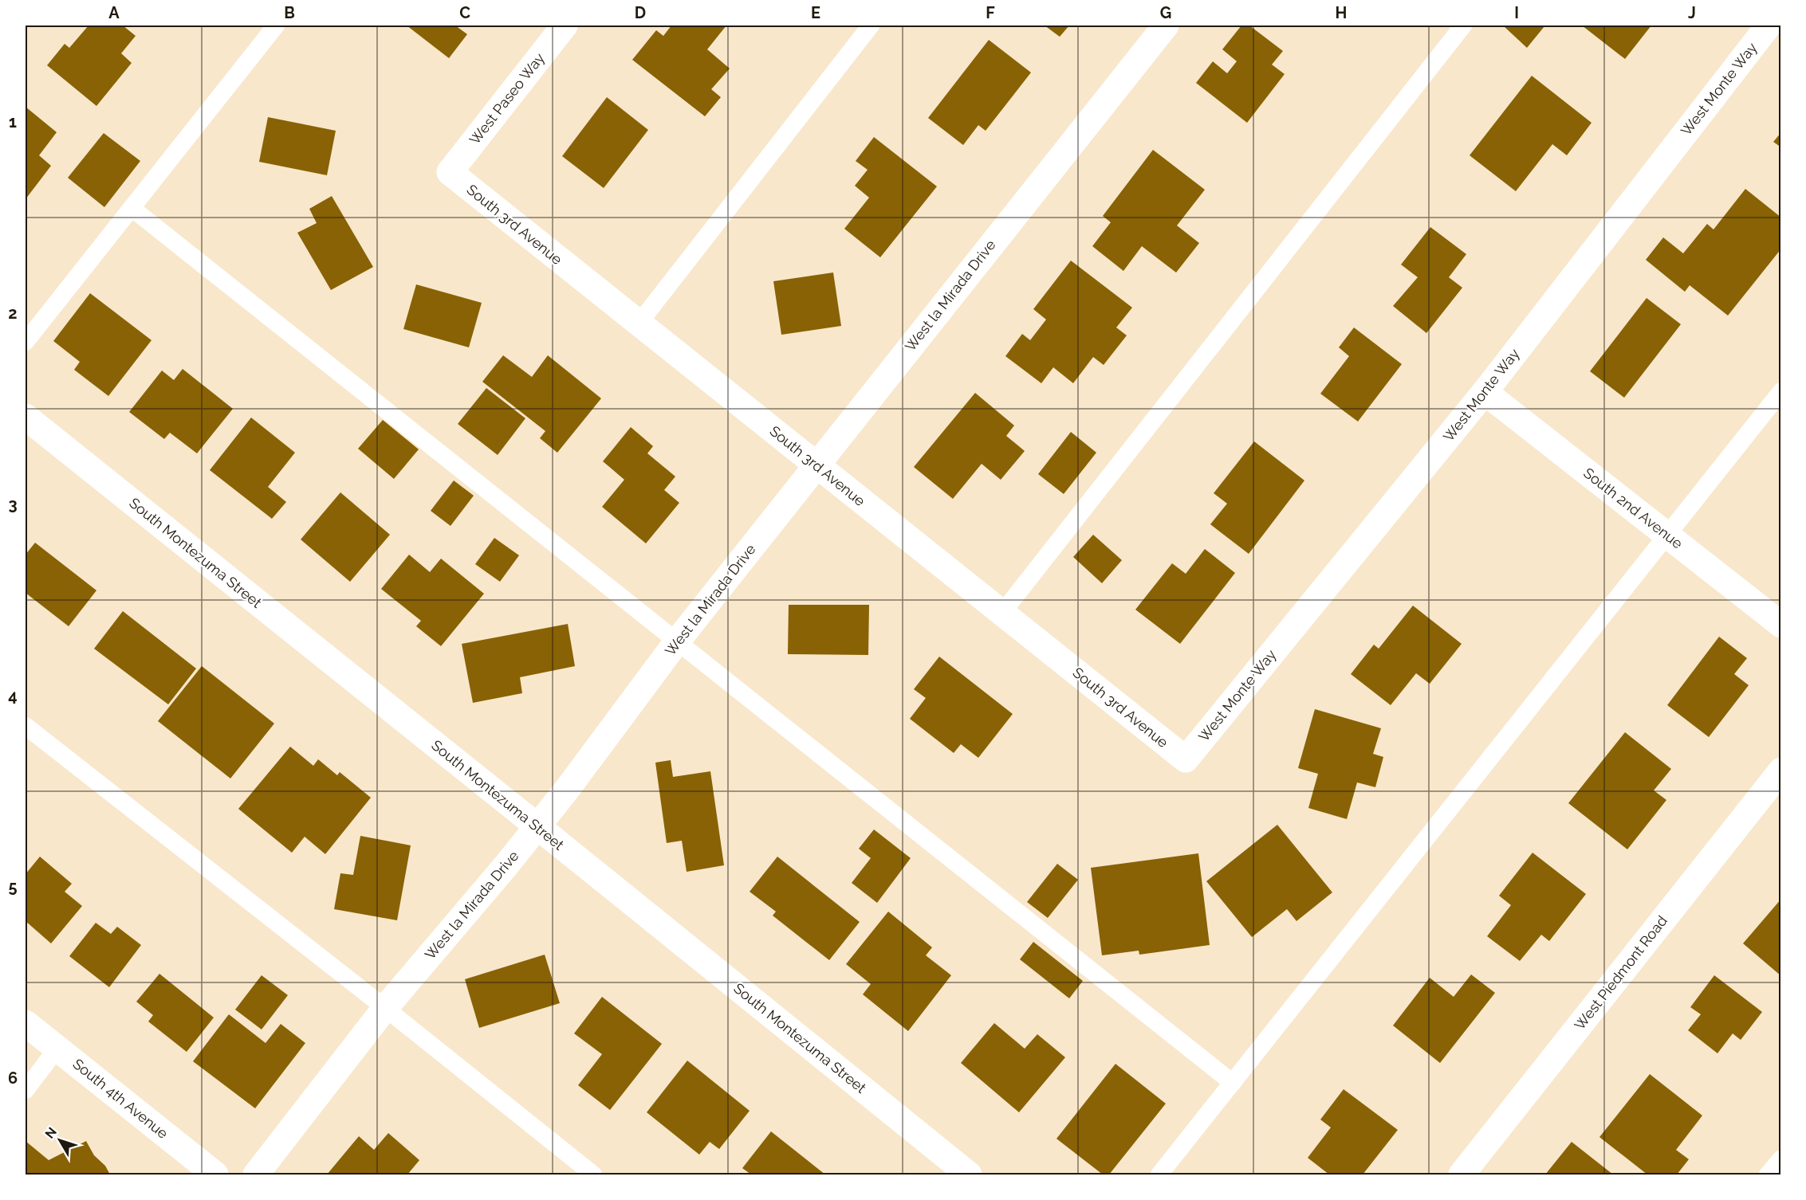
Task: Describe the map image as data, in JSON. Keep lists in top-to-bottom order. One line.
{"streets":{"street":["West Monte Way","West Paseo Way","South 3rd Avenue","West la Mirada Drive","South 2nd Avenue","South Montezuma Street","West Piedmont Road","South 4th Avenue"]},"crossings":[["West Monte Way","South 3rd Avenue"],["West Monte Way","South 2nd Avenue"],["West Paseo Way","South 3rd Avenue"],["South 3rd Avenue","West la Mirada Drive"],["West la Mirada Drive","South Montezuma Street"]],"north":"top left","grid":{"columns":["A","B","C","D","E","F","G","H","I","J"],"rows":["1","2","3","4","5","6"]}}
